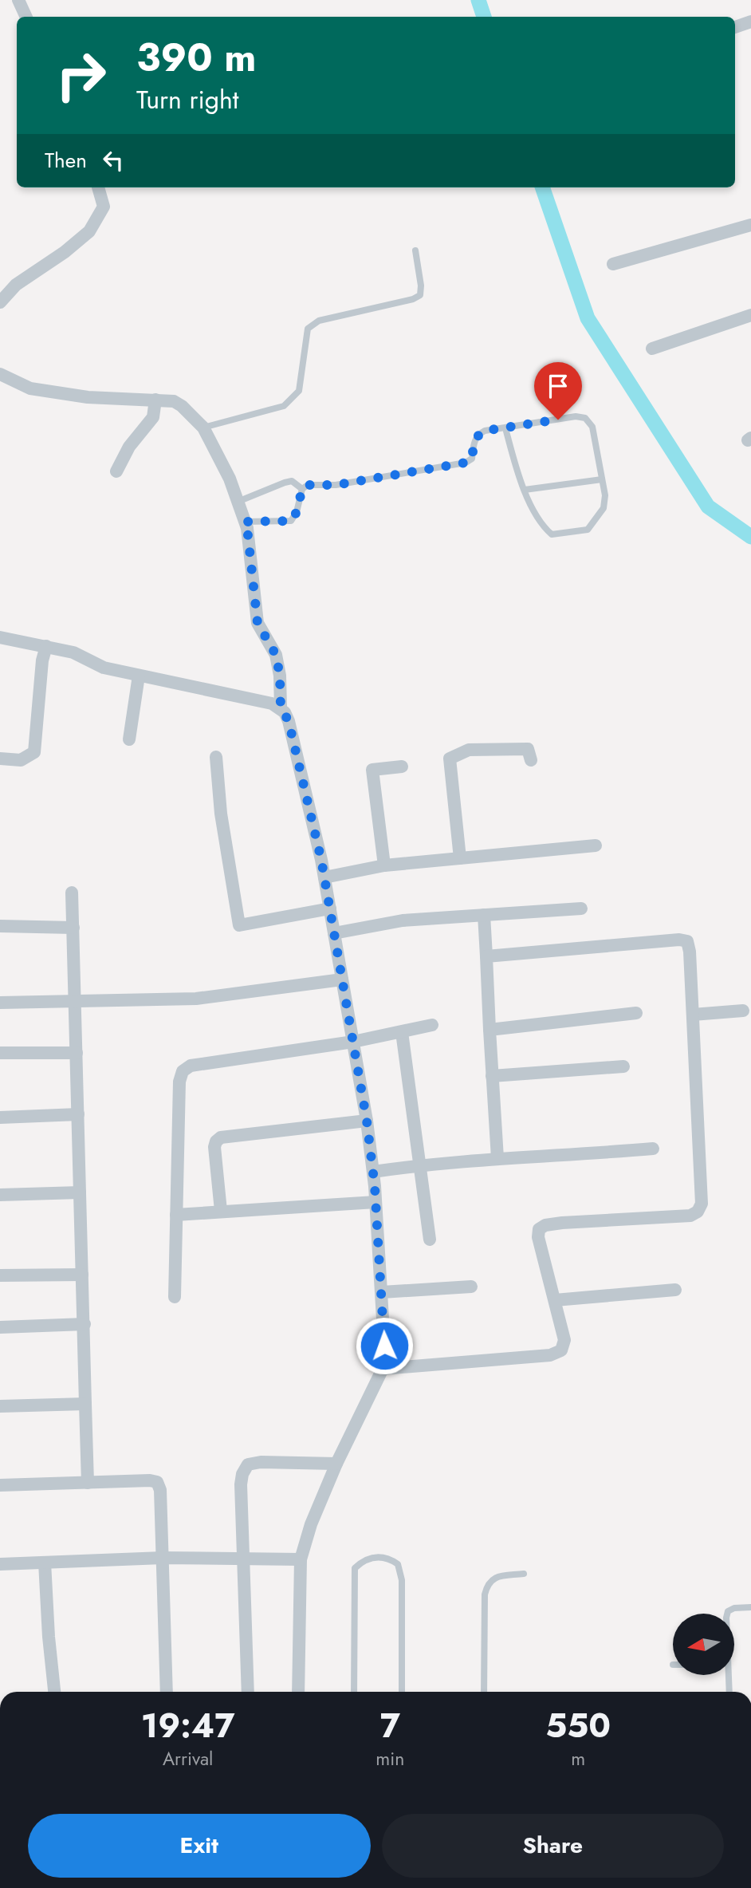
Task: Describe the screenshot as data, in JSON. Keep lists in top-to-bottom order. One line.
{"north":"left","page":{"turn":["390 m","Turn right"],"then":"Then","eta":["19:47","Arrival","7","min","550","m"],"buttons":["Exit","Share"]}}
